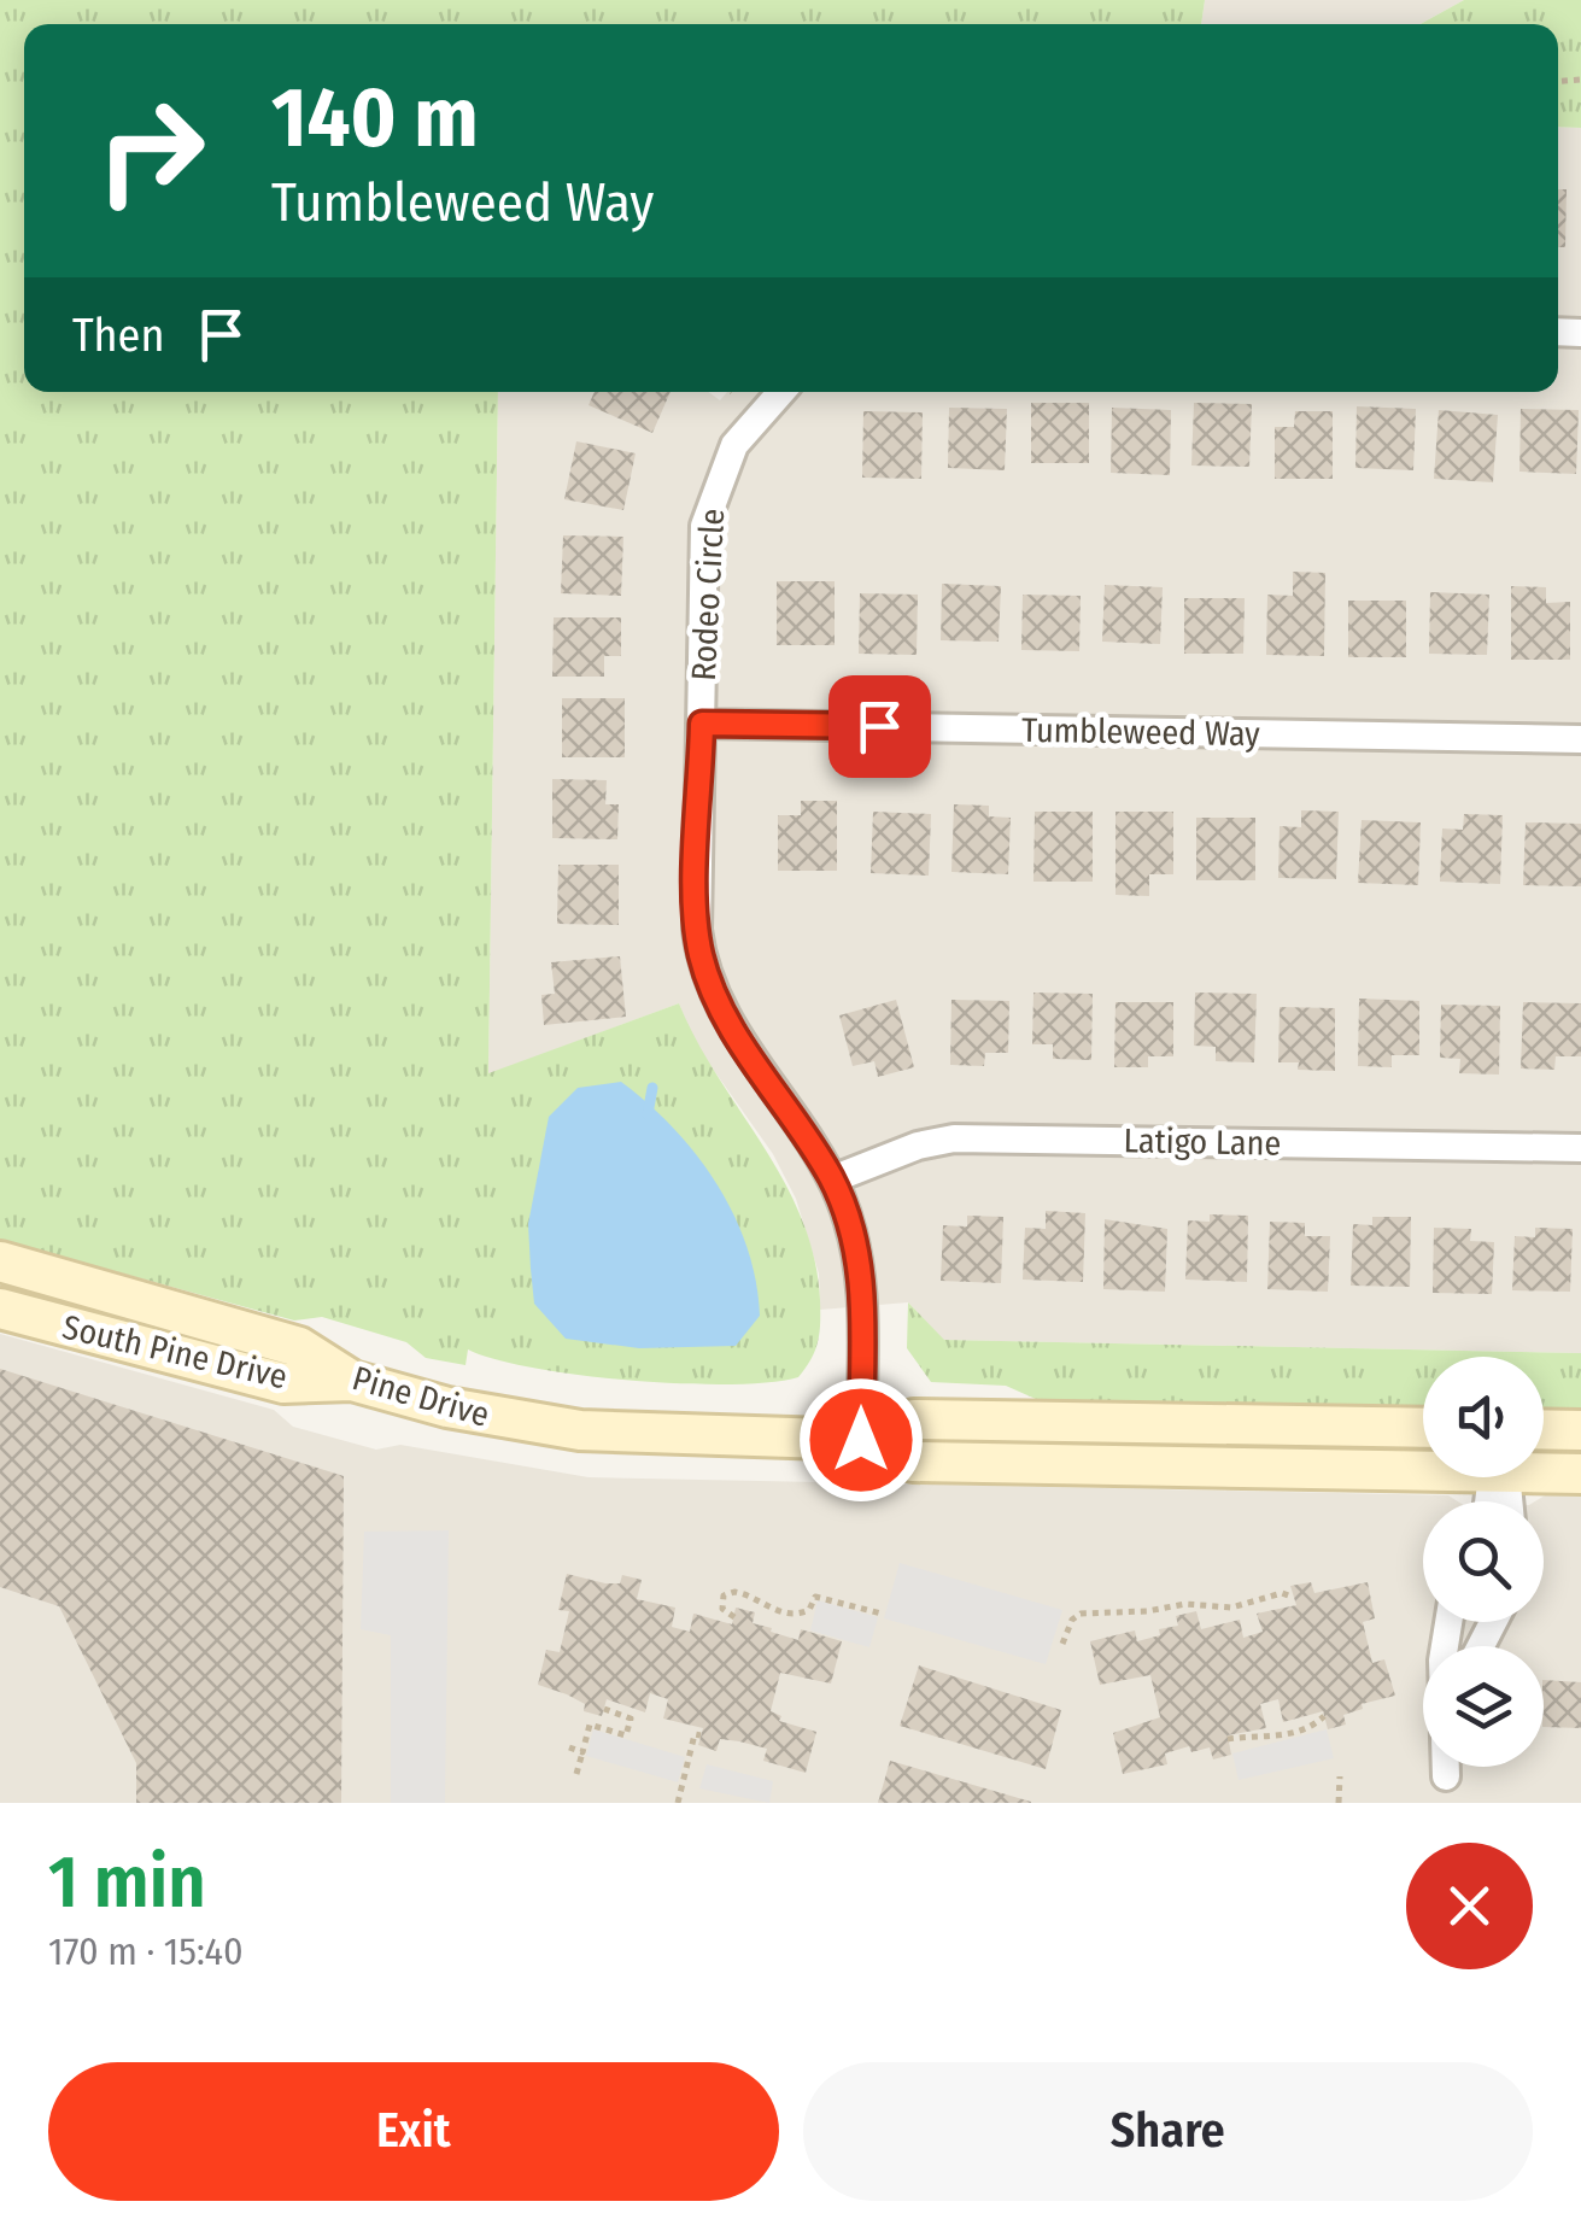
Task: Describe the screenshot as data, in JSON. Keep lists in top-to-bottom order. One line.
{"streets":{"main road":["South Pine Drive","Pine Drive"],"street":["Rodeo Circle","Tumbleweed Way","Latigo Lane"]},"crossings":[["Rodeo Circle","Tumbleweed Way"],["Rodeo Circle","Latigo Lane"],["Rodeo Circle","Pine Drive"],["South Pine Drive","Pine Drive"]],"page":{"turn":["140 m","Tumbleweed Way"],"then":"Then","heading":["1 min","170 m · 15:40"],"buttons":["Exit","Share"]}}
